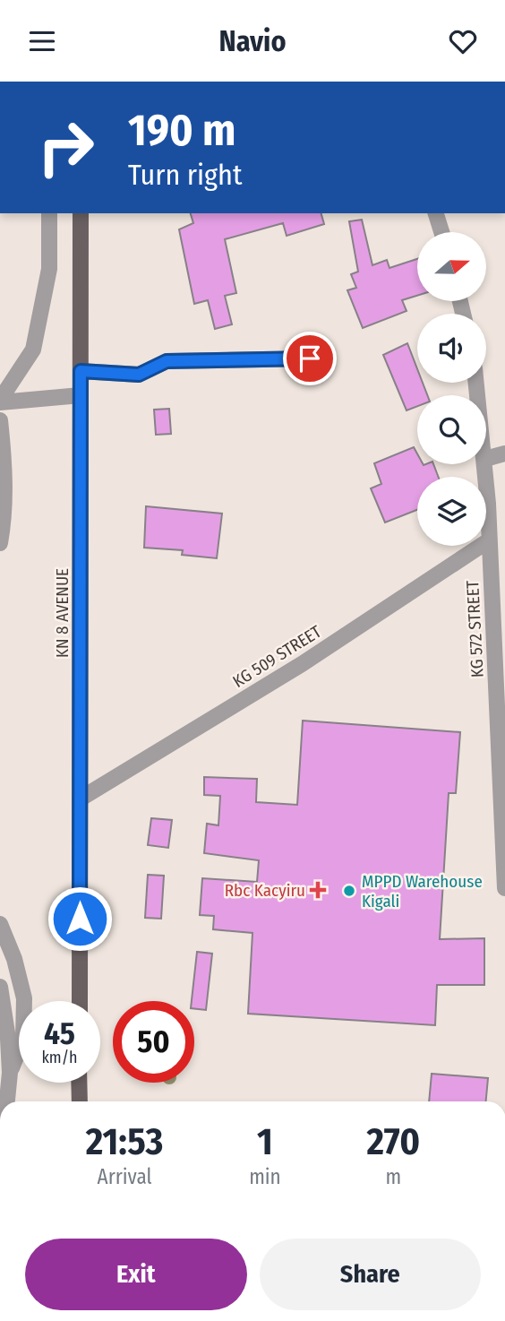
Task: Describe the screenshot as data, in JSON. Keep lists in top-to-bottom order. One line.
{"streets":{"main road":["KN 8 AVENUE"],"street":["KG 572 STREET","KG 509 STREET"]},"crossings":[["KN 8 AVENUE","KG 509 STREET"],["KG 572 STREET","KG 509 STREET"]],"places":{"health":["Rbc Kacyiru"],"other":["MPPD Warehouse Kigali"]},"north":"right","page":{"header":"Navio","turn":["190 m","Turn right"],"speed":"45 km/h","limit":"50","eta":["21:53","Arrival","1","min","270","m"],"buttons":["Exit","Share"]}}
